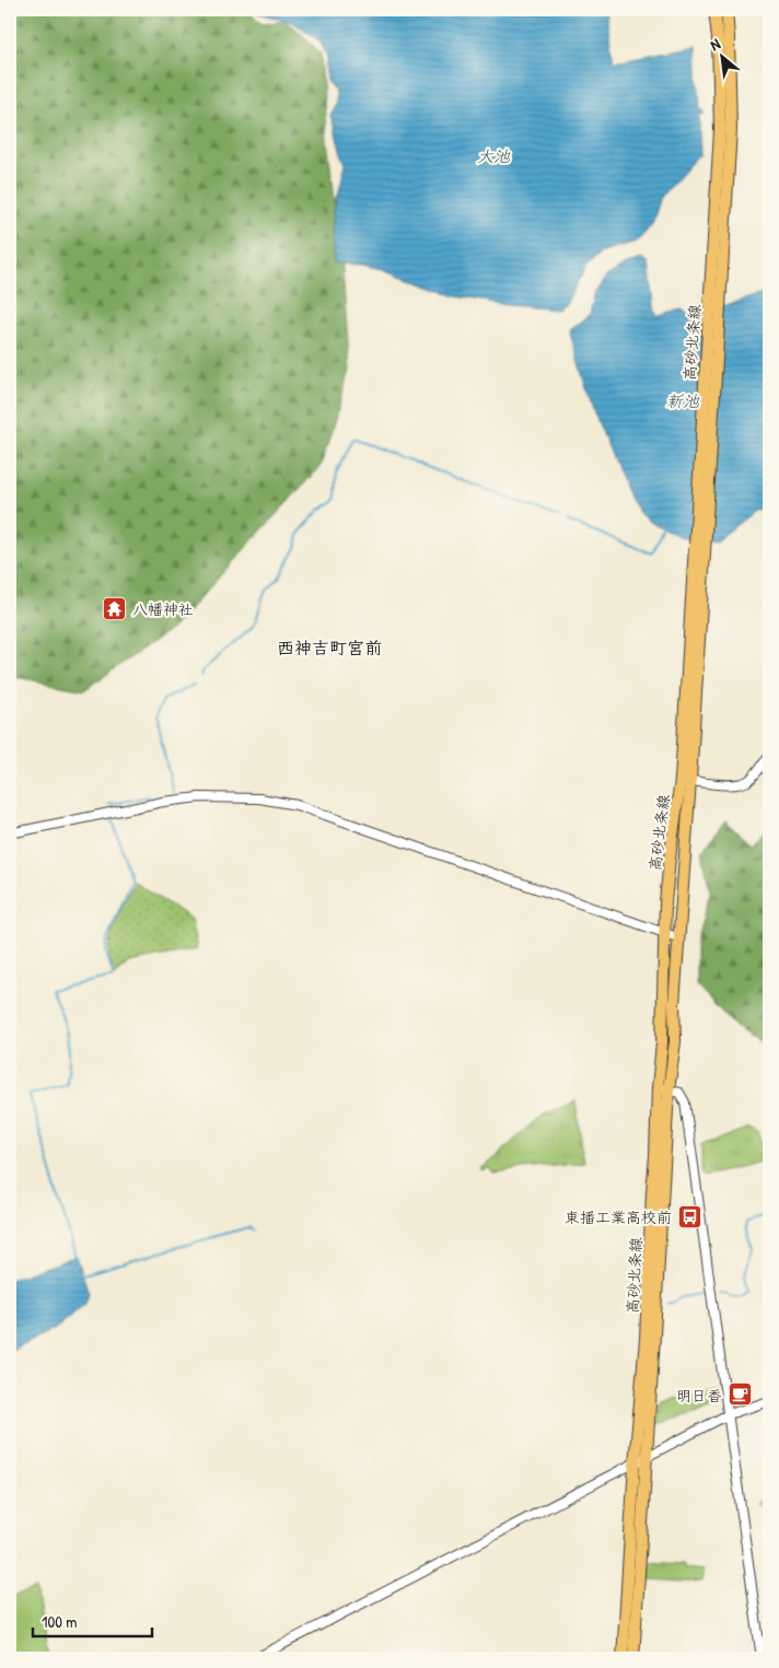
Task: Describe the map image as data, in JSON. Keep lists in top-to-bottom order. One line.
{"streets":{"main road":["高砂北条線"]},"districts":["西神吉町宮前"],"water":["大池","新池"],"places":{"temple":["八幡神社"],"bus stop":["東播工業高校前"],"cafe":["明日香"]},"scale_bar":"100 m","north":"top left"}
